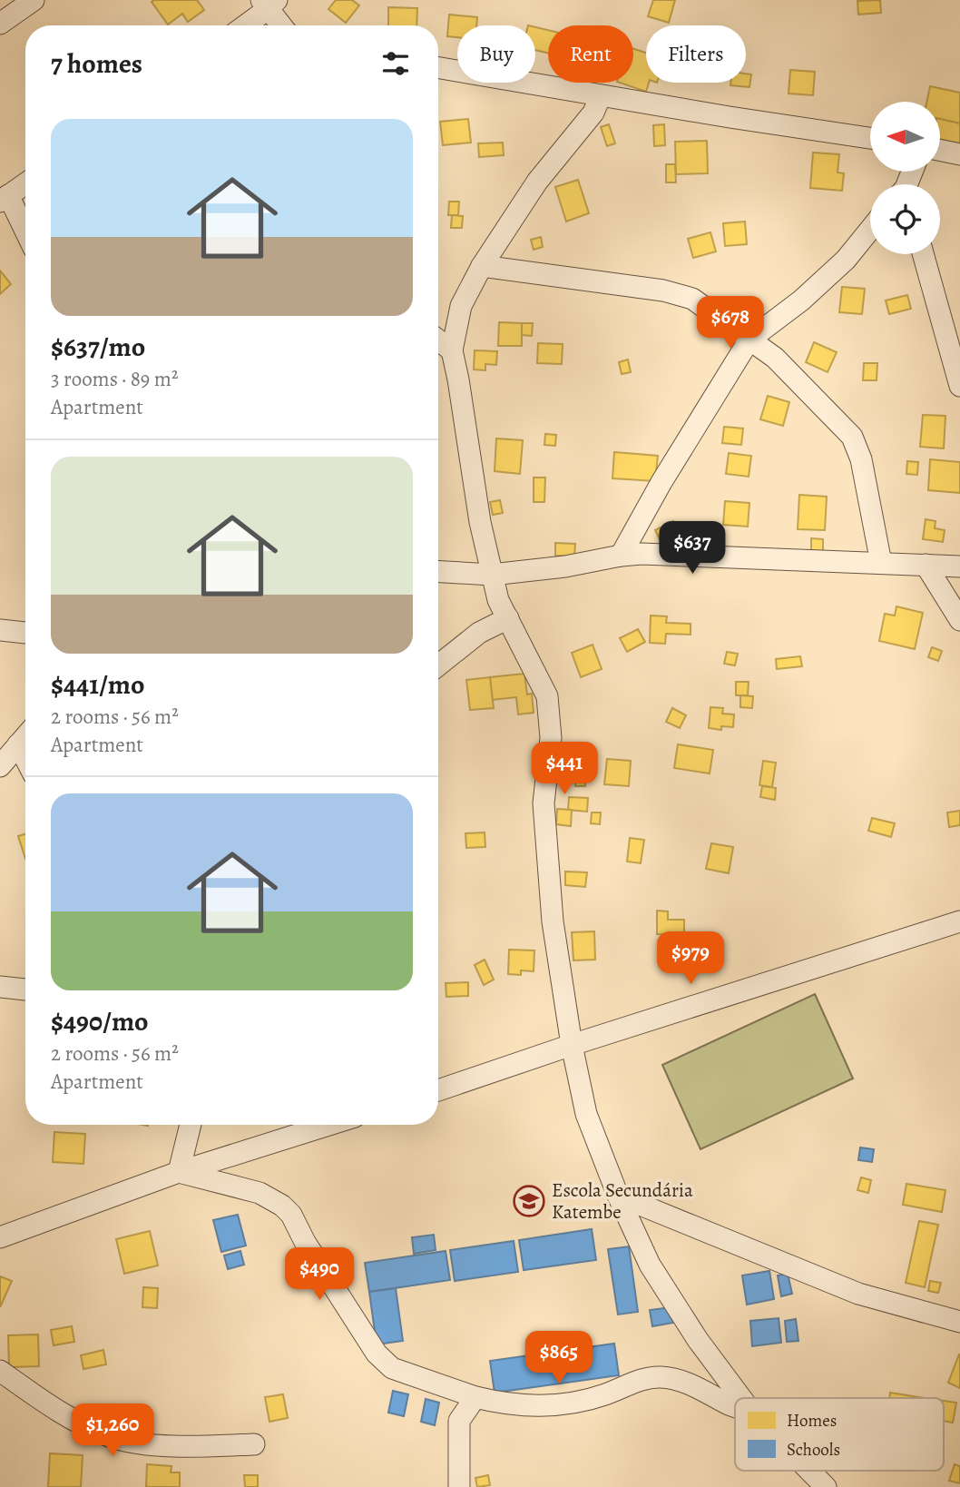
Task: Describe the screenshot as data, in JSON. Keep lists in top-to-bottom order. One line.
{"places":{"school or university":["Escola Secundária Katembe"]},"legend":["Homes","Schools"],"north":"left","page":{"chip":["Buy","Rent","Filters"],"heading":"7 homes","list":[{"name":"$637/mo","note":"3 rooms · 89 m² · Apartment"},{"name":"$441/mo","note":"2 rooms · 56 m² · Apartment"},{"name":"$490/mo","note":"2 rooms · 56 m² · Apartment"}],"price":["$678","$637","$441","$979","$490","$865","$1,260"]}}
